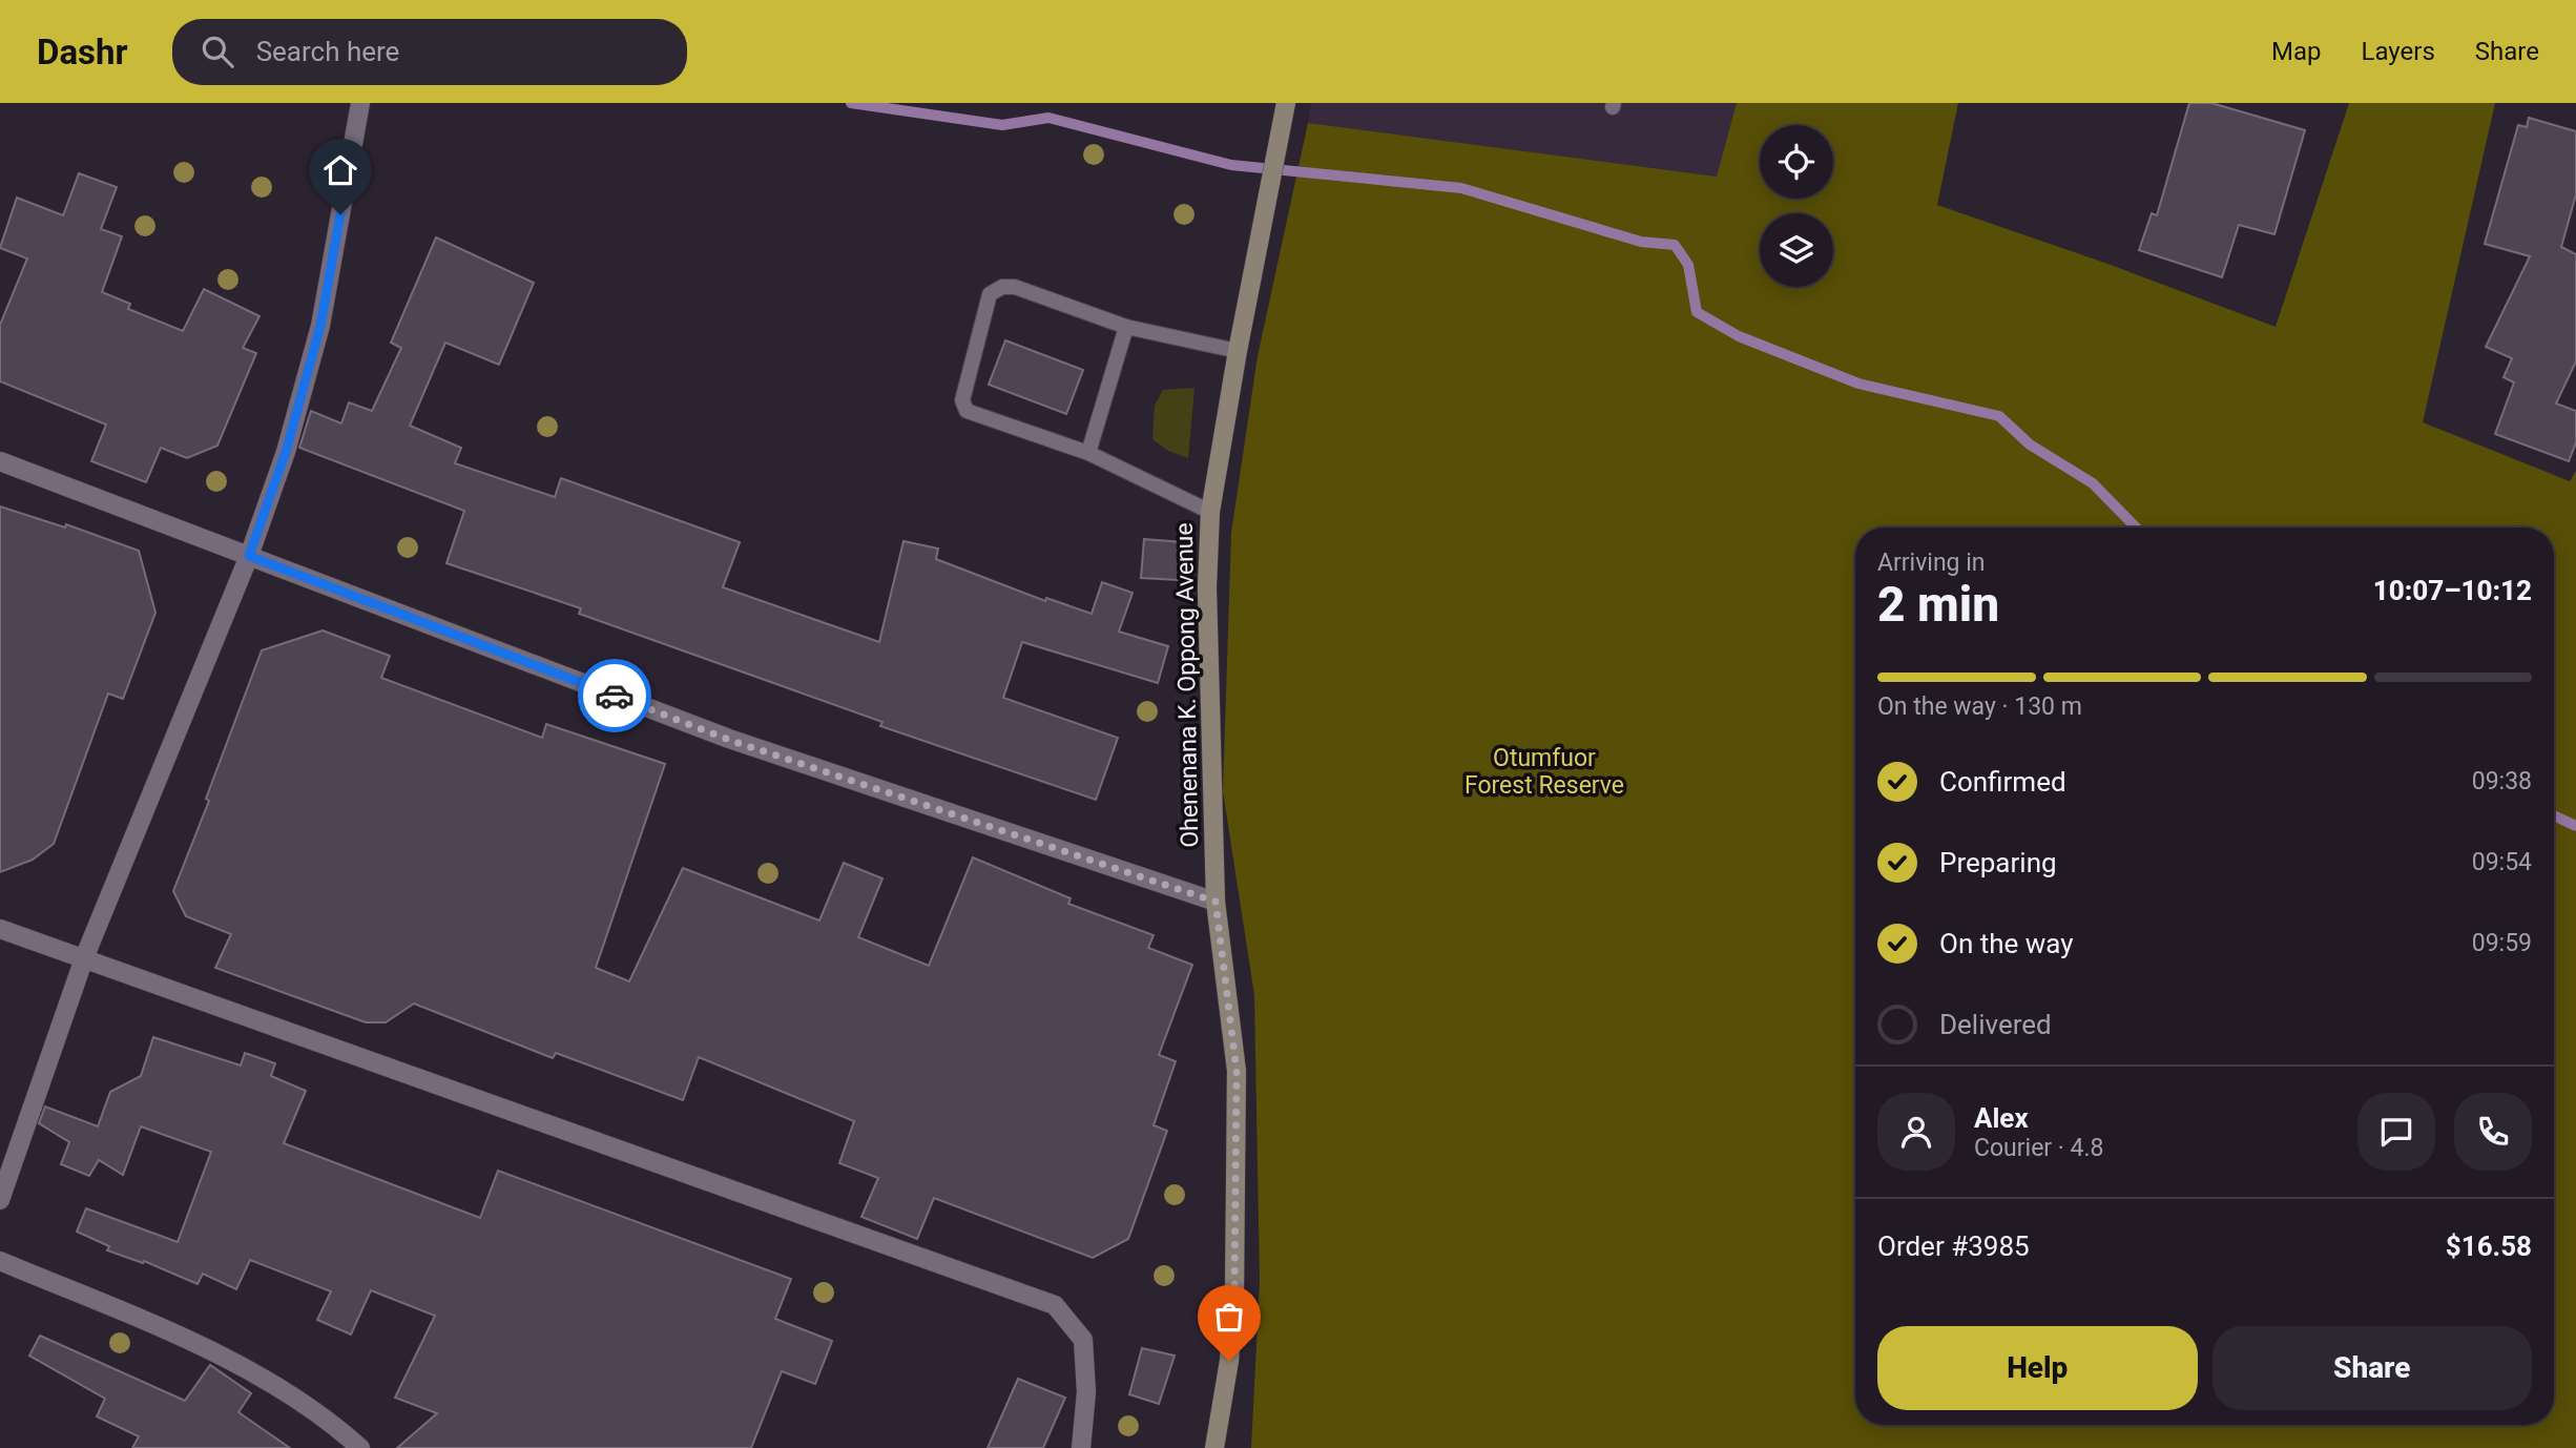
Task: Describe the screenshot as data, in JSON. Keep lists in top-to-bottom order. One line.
{"streets":{"street":["Ohenenana K. Oppong Avenue"]},"parks":["Otumfuor Forest Reserve"],"page":{"header":"Dashr","search":"Search here","nav":["Map","Layers","Share"],"heading":["2 min","Arriving in","10:07–10:12"],"panel":["Alex","Courier · 4.8","Order #3985","$16.58"],"bar":"On the way · 130 m","list":[["Confirmed","09:38"],["Preparing","09:54"],["On the way","09:59"],"Delivered"],"buttons":["Help","Share"]}}
